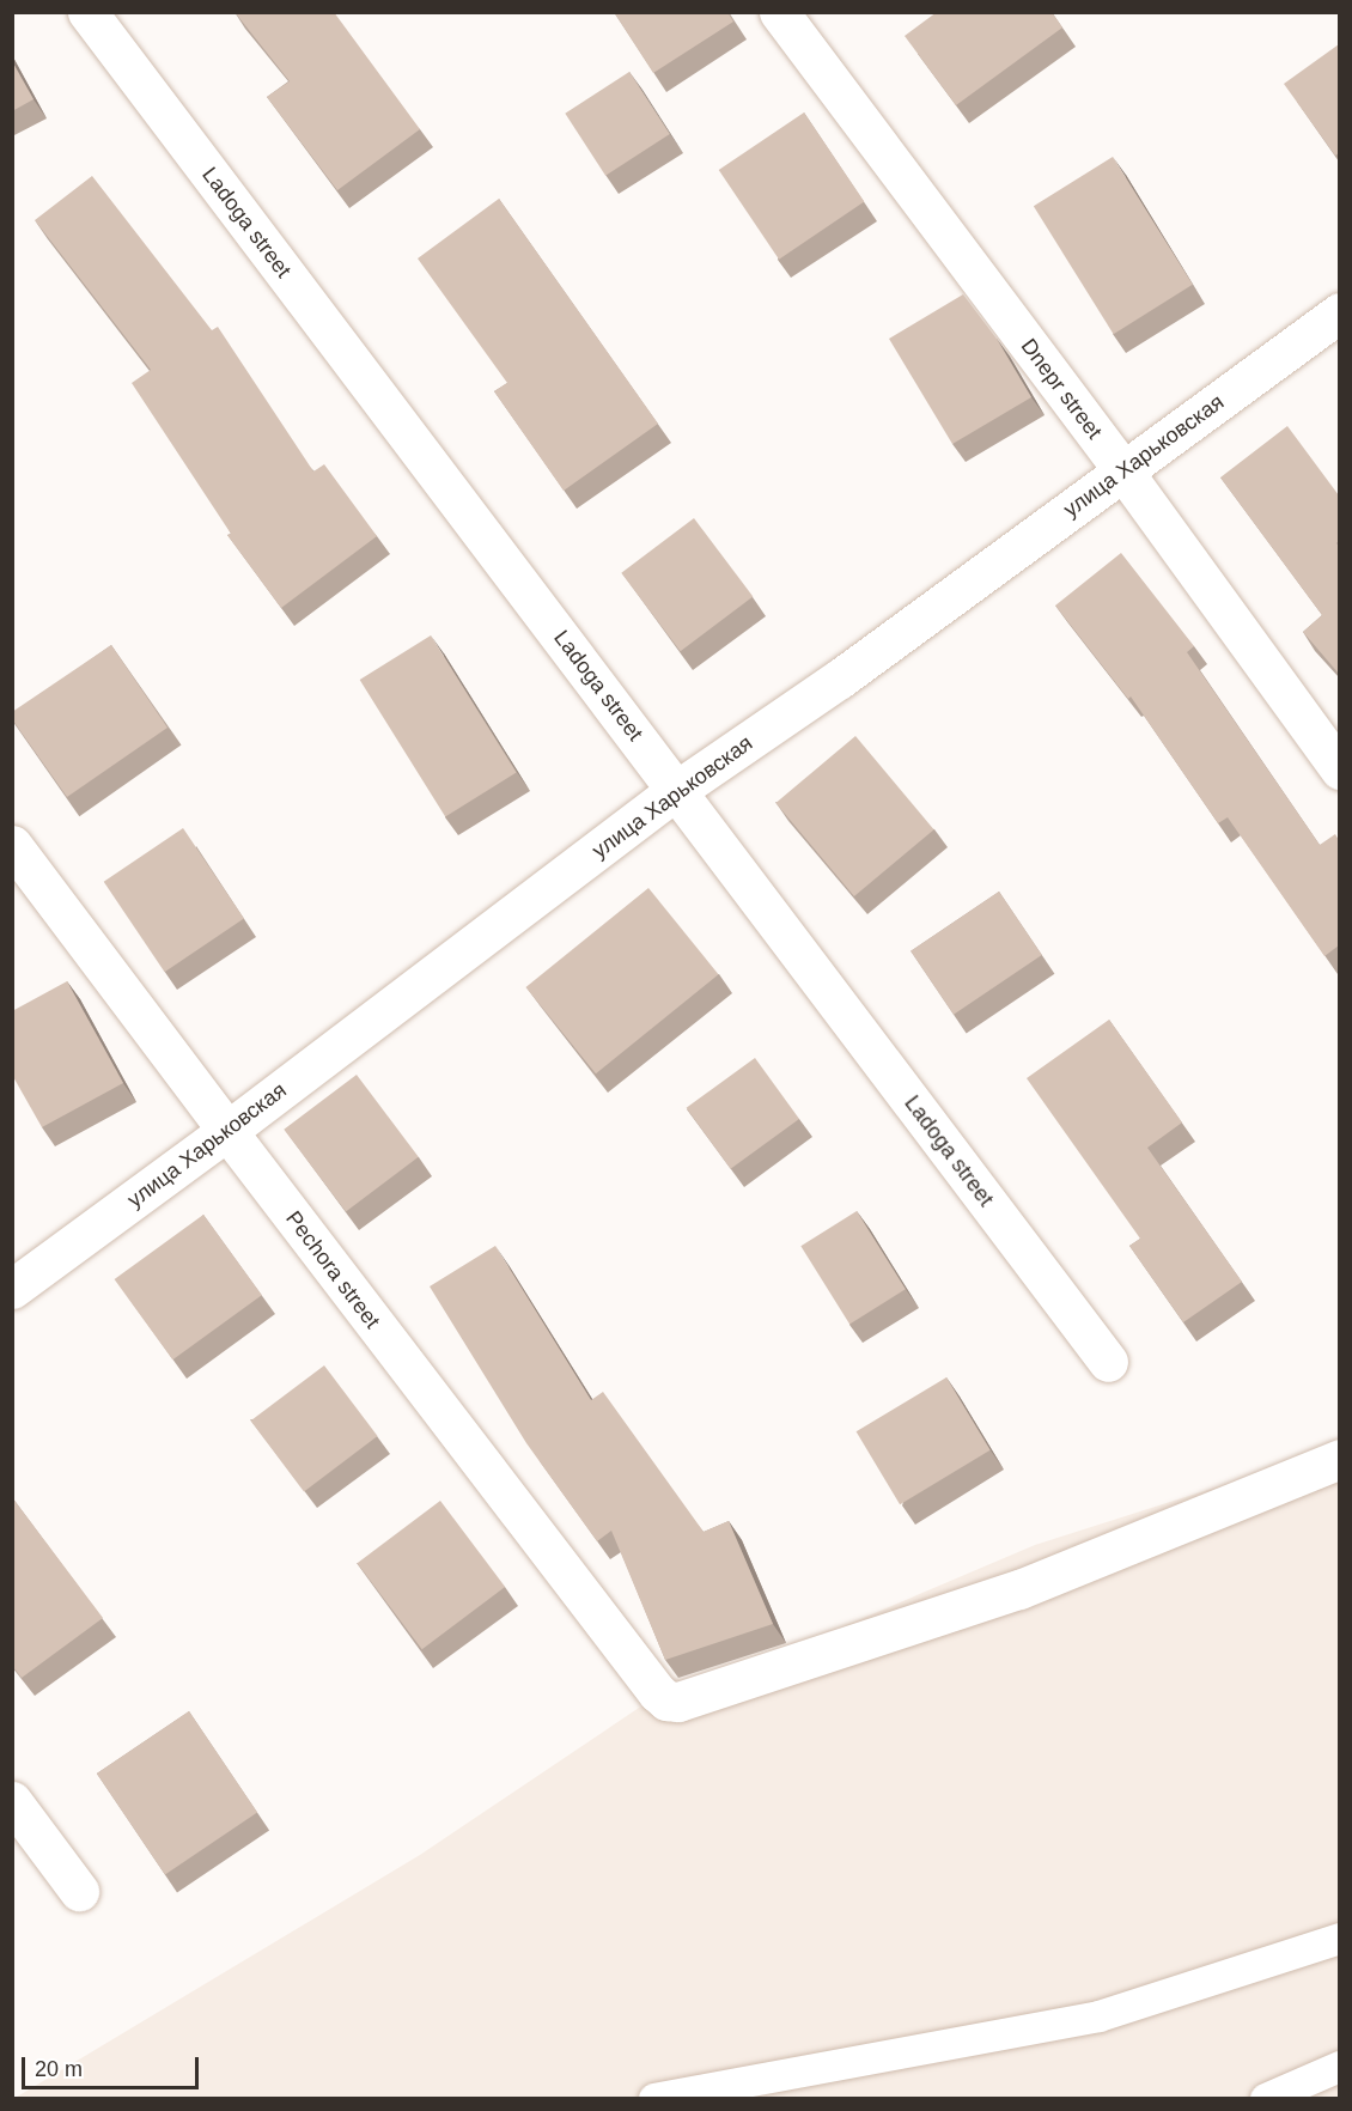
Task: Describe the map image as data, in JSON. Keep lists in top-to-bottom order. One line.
{"streets":{"street":["Ladoga street","Dnepr street","улица Харьковская","Pechora street"]},"crossings":[["Ladoga street","улица Харьковская"],["Dnepr street","улица Харьковская"],["улица Харьковская","Pechora street"]],"scale_bar":"20 m"}
